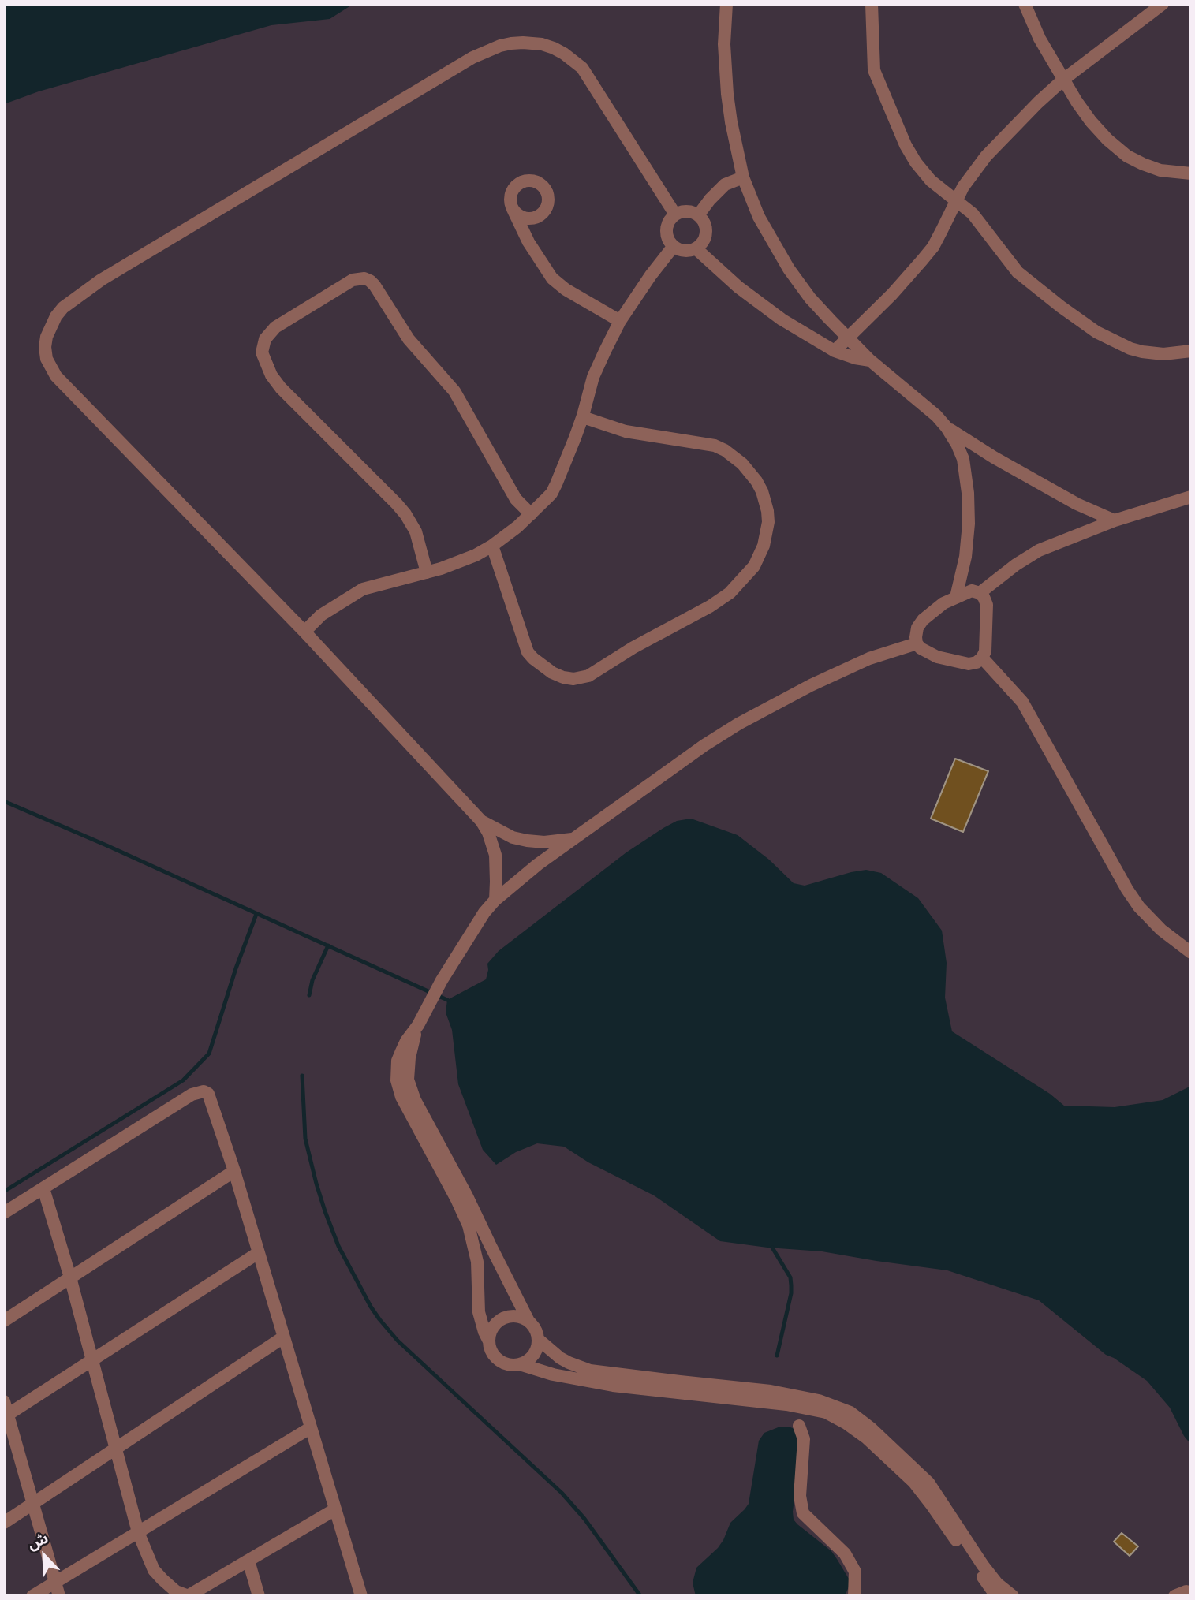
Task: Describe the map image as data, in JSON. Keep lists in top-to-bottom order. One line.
{"north":"top left"}
